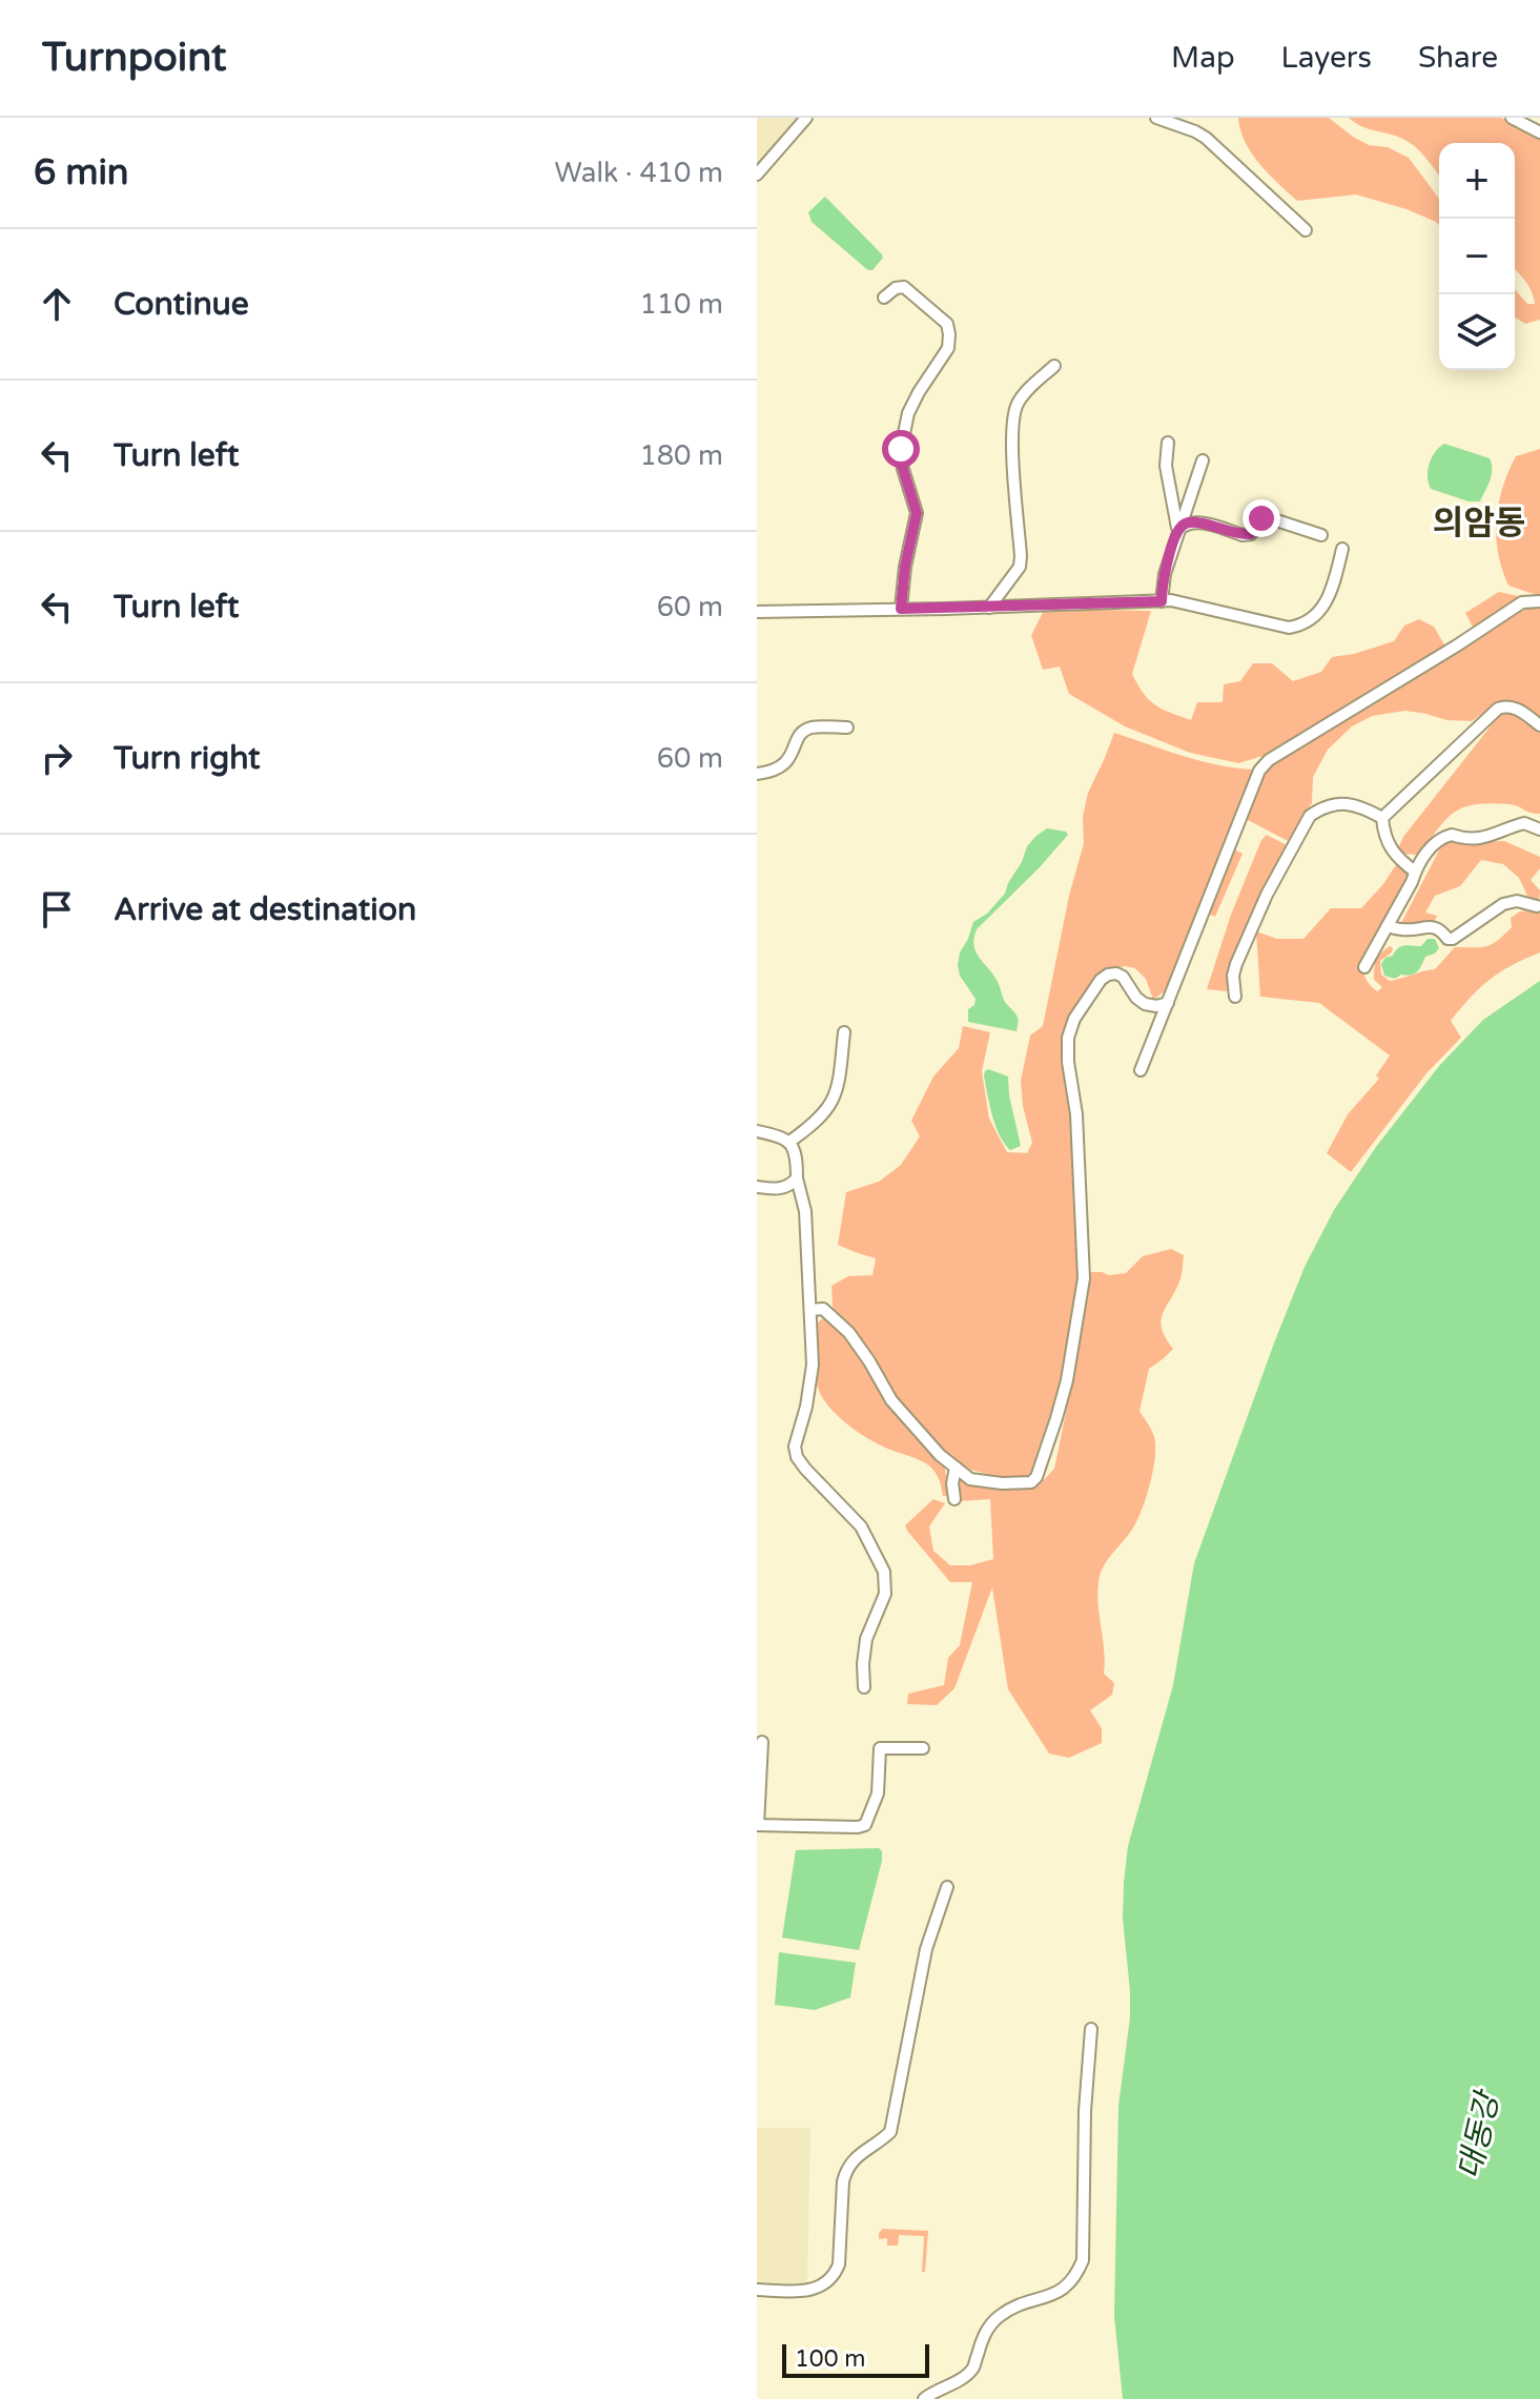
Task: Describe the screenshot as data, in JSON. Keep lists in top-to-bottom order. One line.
{"districts":["의암동"],"water":["대동강"],"scale_bar":"100 m","page":{"header":"Turnpoint","nav":["Map","Layers","Share"],"heading":["6 min","Walk · 410 m"],"map_buttons":["+","−"],"list":[["Continue","110 m"],["Turn left","180 m"],["Turn left","60 m"],["Turn right","60 m"],"Arrive at destination"],"scale":"100 m"}}
